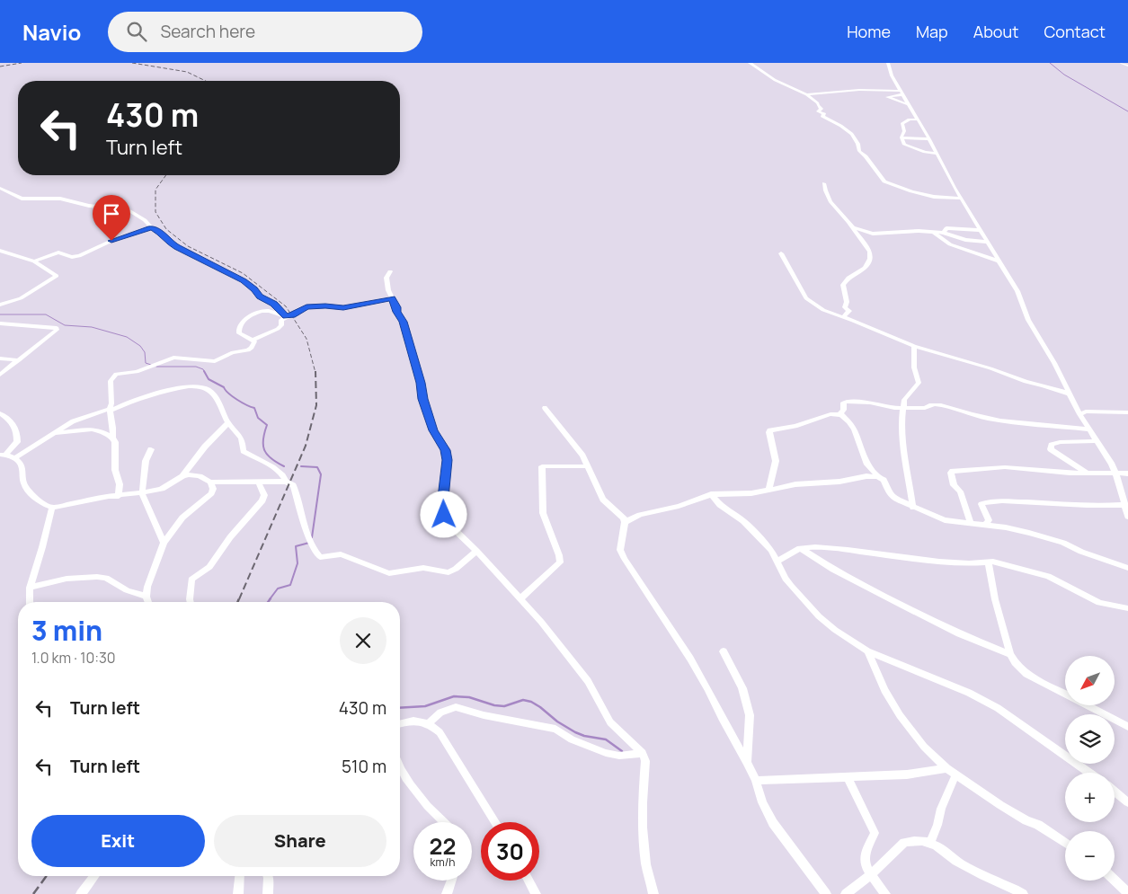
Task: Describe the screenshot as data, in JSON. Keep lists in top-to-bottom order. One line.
{"north":"bottom left","page":{"header":"Navio","search":"Search here","nav":["Home","Map","About","Contact"],"turn":["430 m","Turn left"],"heading":["3 min","1.0 km · 10:30"],"map_buttons":["+","−"],"list":[{"name":"Turn left","value":"430 m"},{"name":"Turn left","value":"510 m"}],"buttons":["Exit","Share"],"speed":"22 km/h","limit":"30"}}
